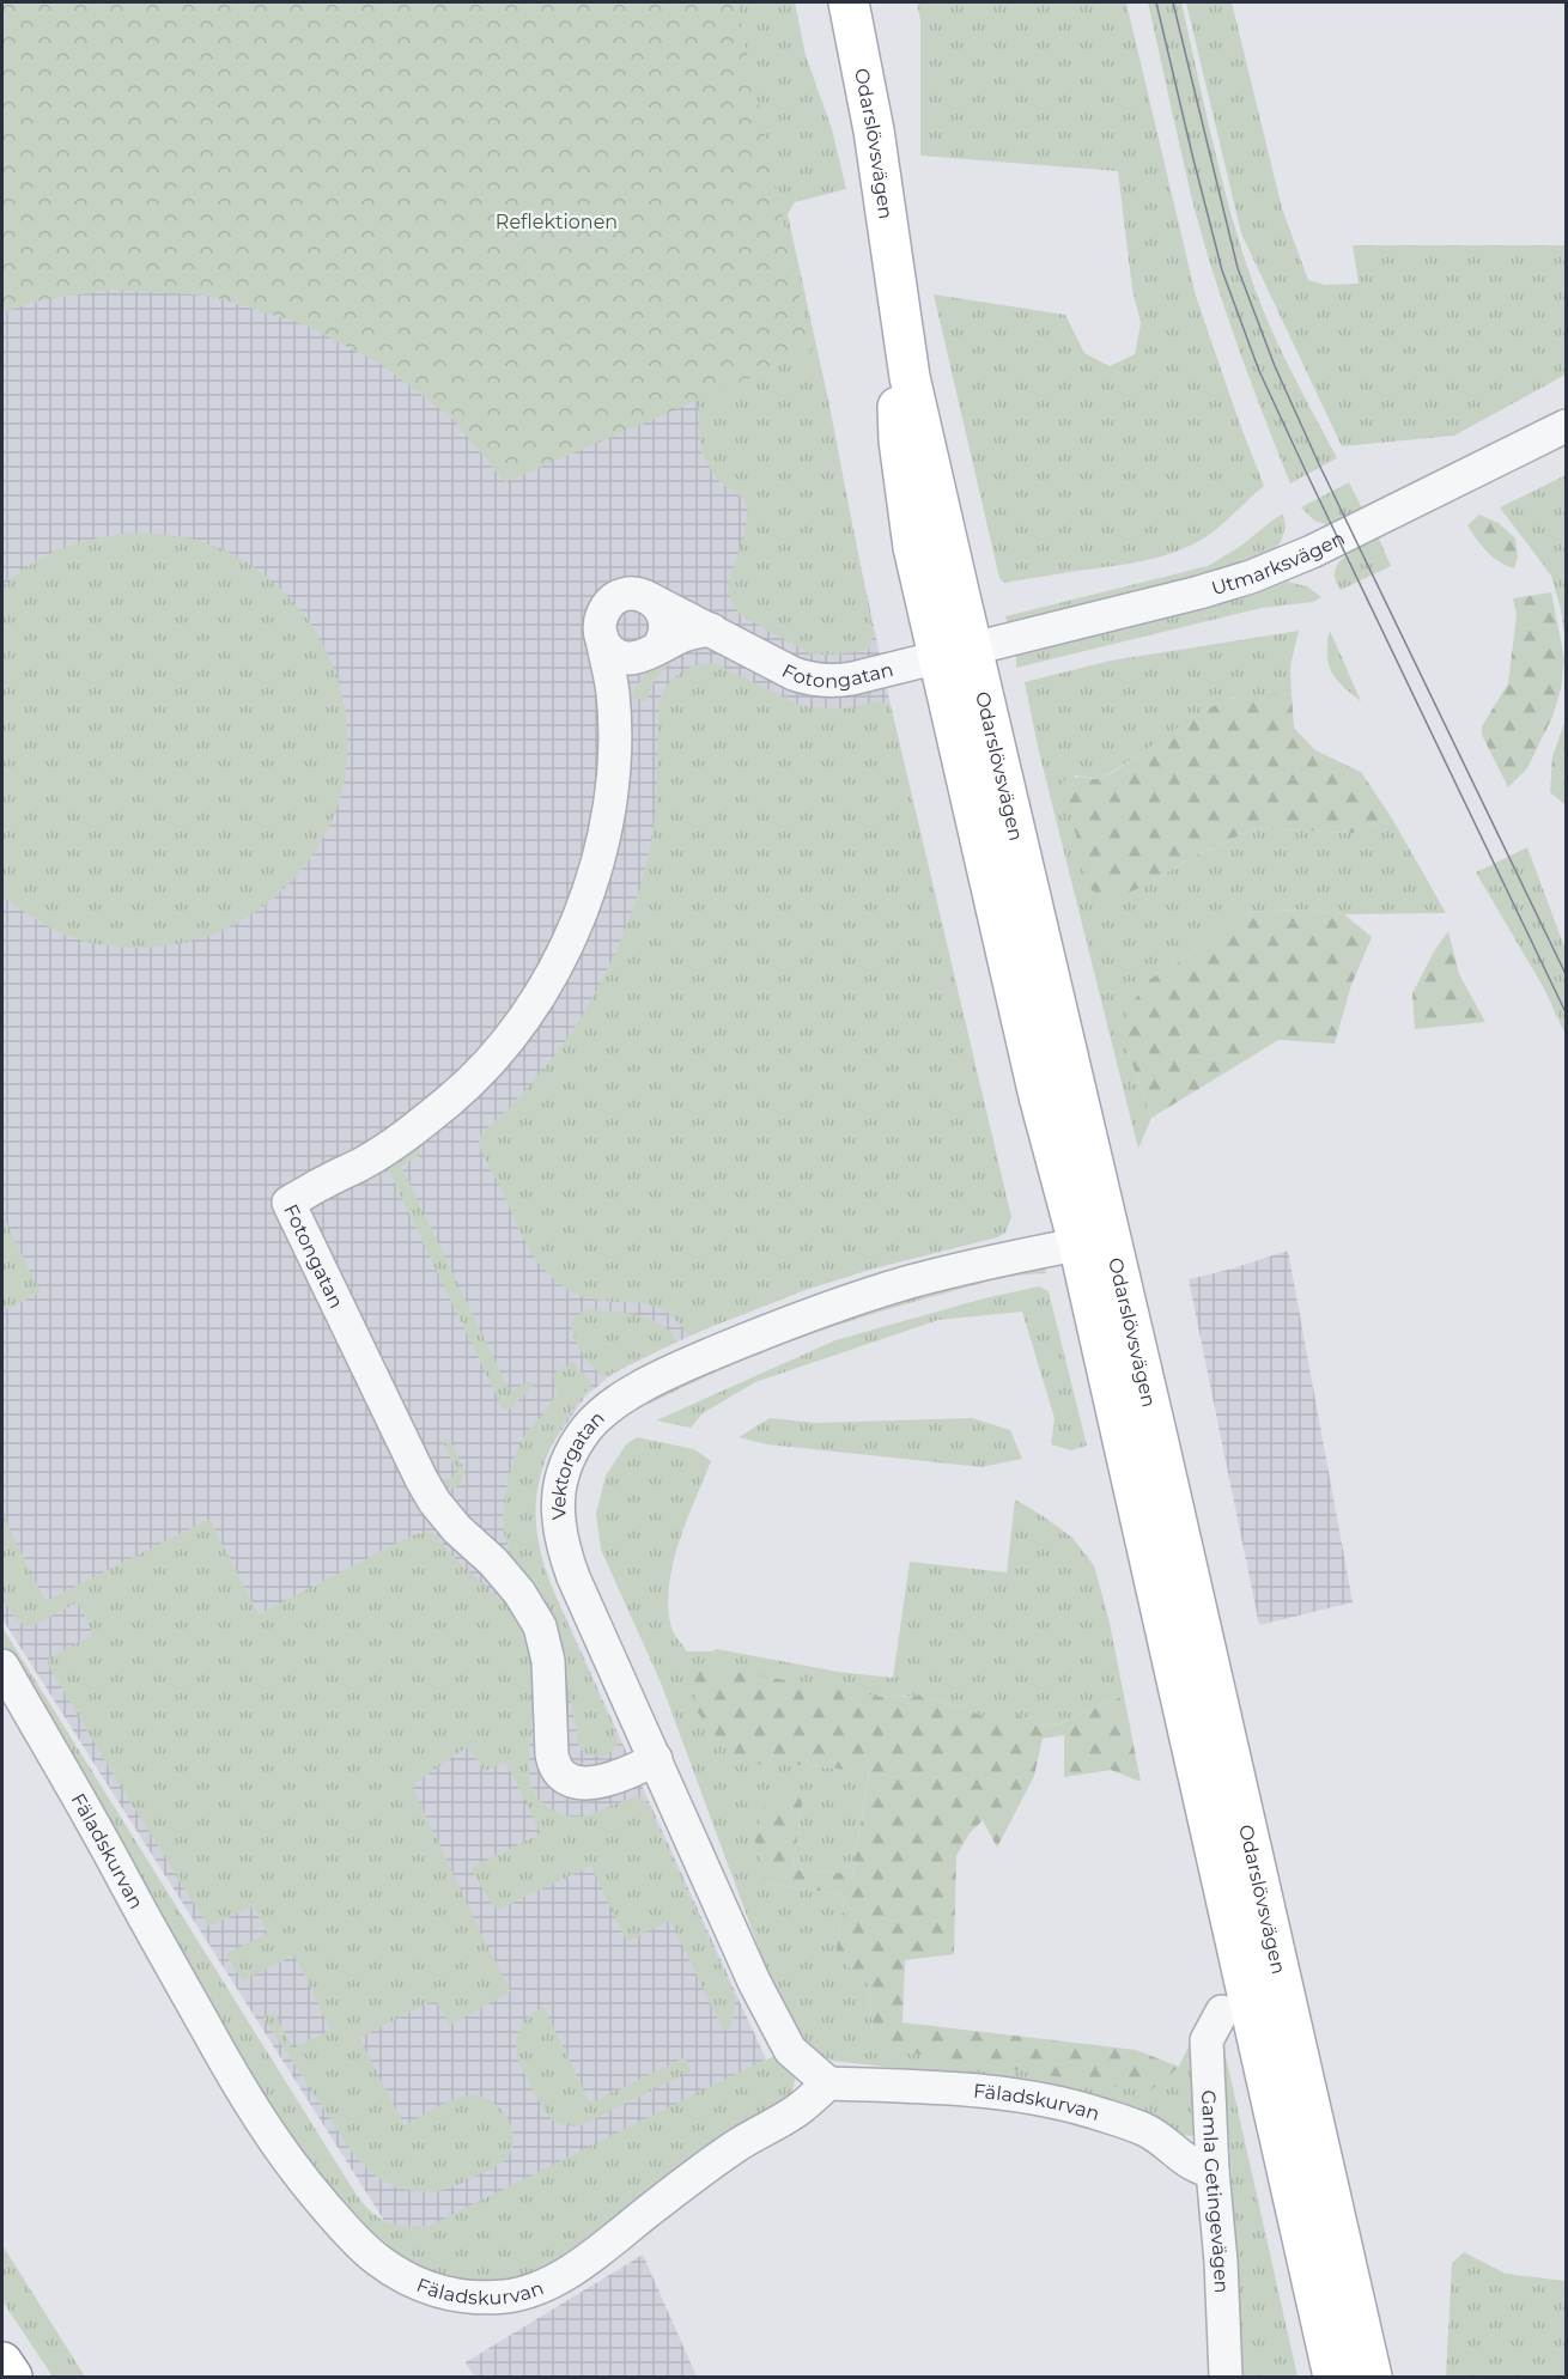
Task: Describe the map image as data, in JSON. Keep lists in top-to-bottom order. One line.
{"streets":{"main road":["Odarslövsvägen"],"street":["Utmarksvägen","Fotongatan","Vektorgatan","Fäladskurvan","Gamla Getingevägen"]},"crossings":[["Odarslövsvägen","Utmarksvägen"],["Odarslövsvägen","Fotongatan"],["Odarslövsvägen","Vektorgatan"],["Utmarksvägen","Fotongatan"],["Fotongatan","Vektorgatan"],["Vektorgatan","Fäladskurvan"],["Fäladskurvan","Gamla Getingevägen"]],"parks":["Reflektionen"]}
